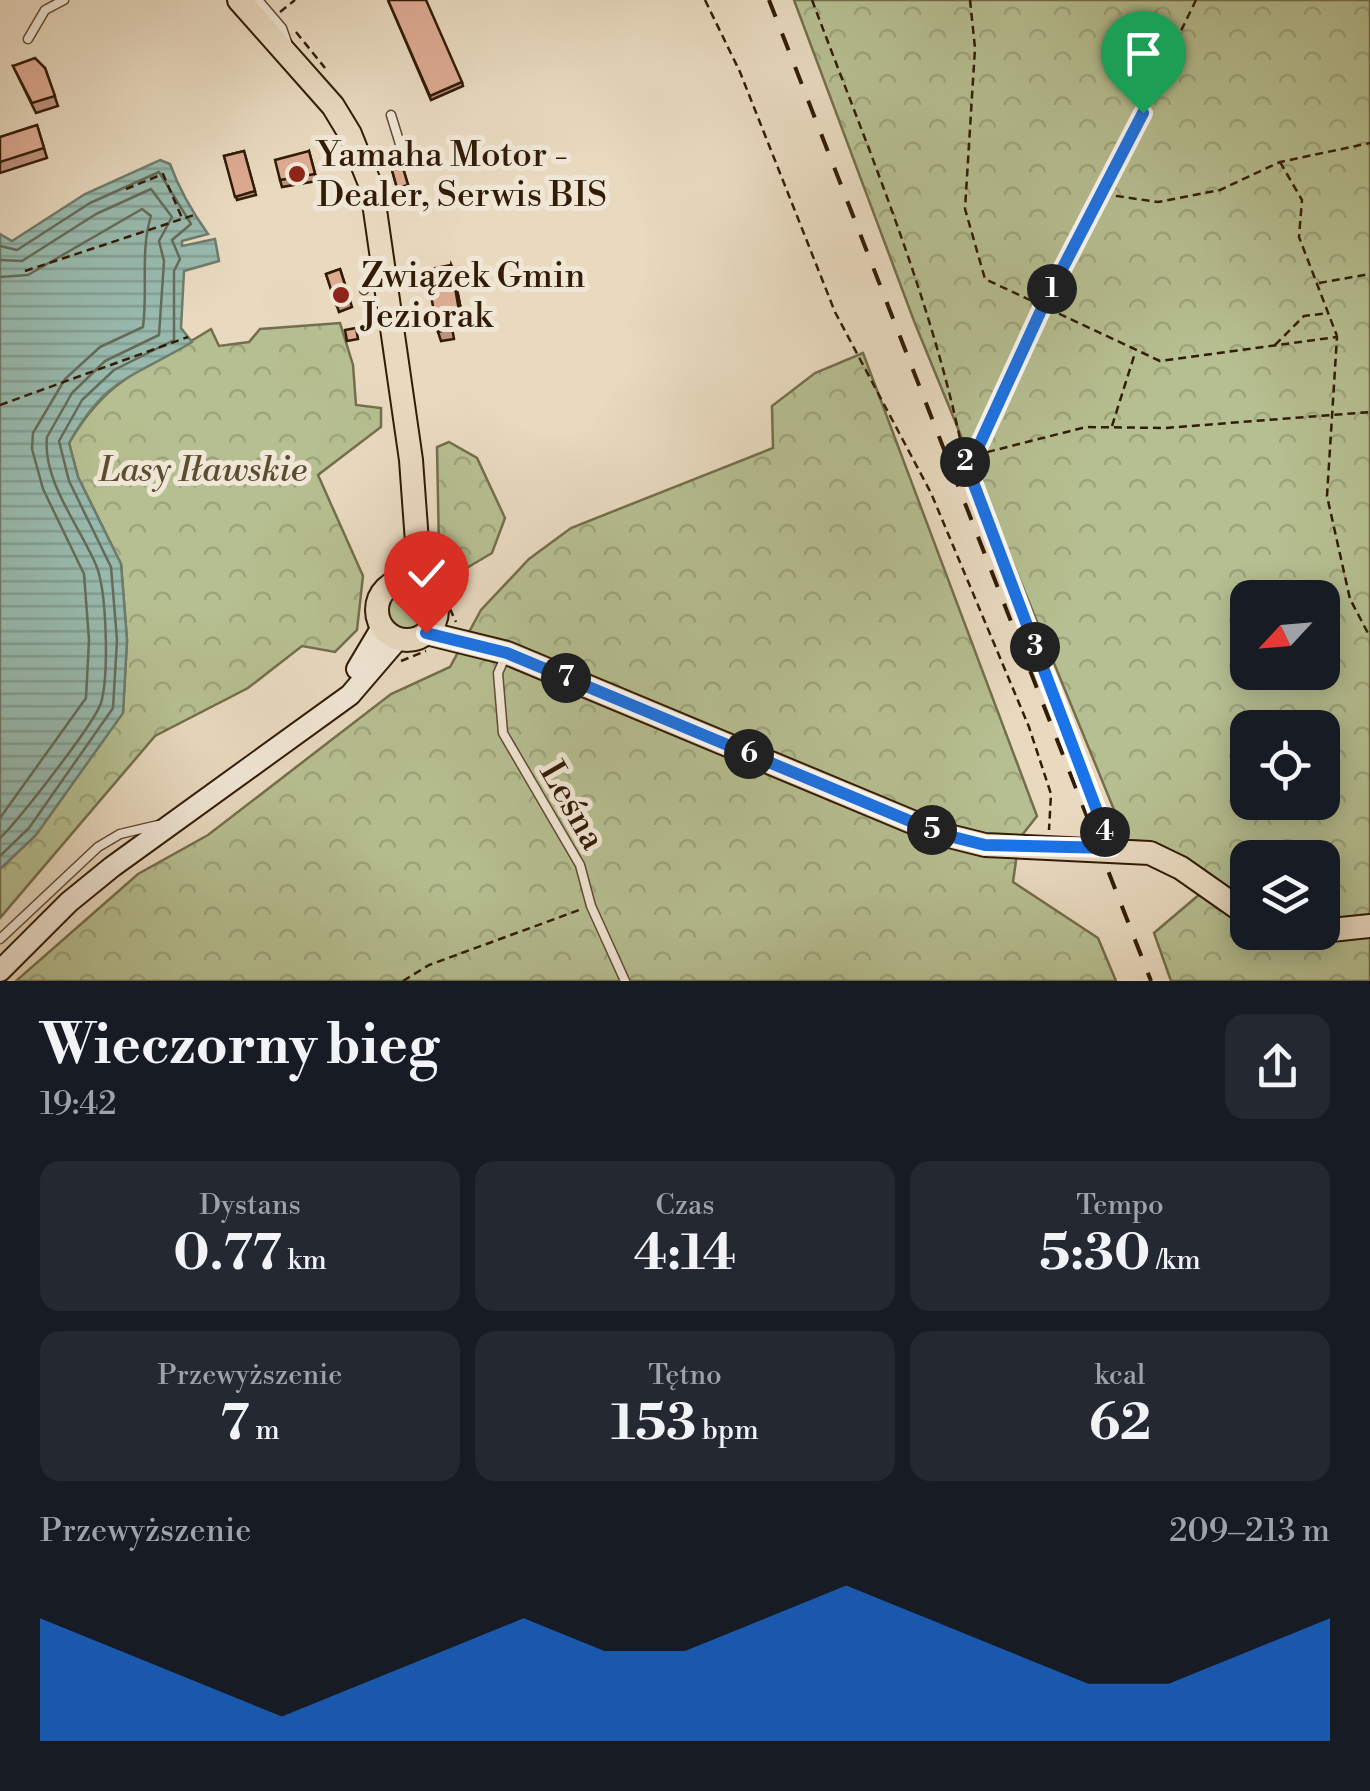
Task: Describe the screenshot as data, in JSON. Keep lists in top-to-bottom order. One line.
{"streets":{"lane":["Leśna"]},"parks":["Lasy Iławskie"],"places":["Yamaha Motor - Dealer, Serwis BIS","Związek Gmin Jeziorak"],"north":"bottom left","page":{"pins":["1","2","3","7","6","5","4"],"heading":["Wieczorny bieg","19:42"],"stats":[["Dystans","0.77 km"],["Czas","4:14"],["Tempo","5:30 /km"],["Przewyższenie","7 m"],["Tętno","153 bpm"],["kcal","62"]],"chart":["Przewyższenie","209–213 m"]}}
